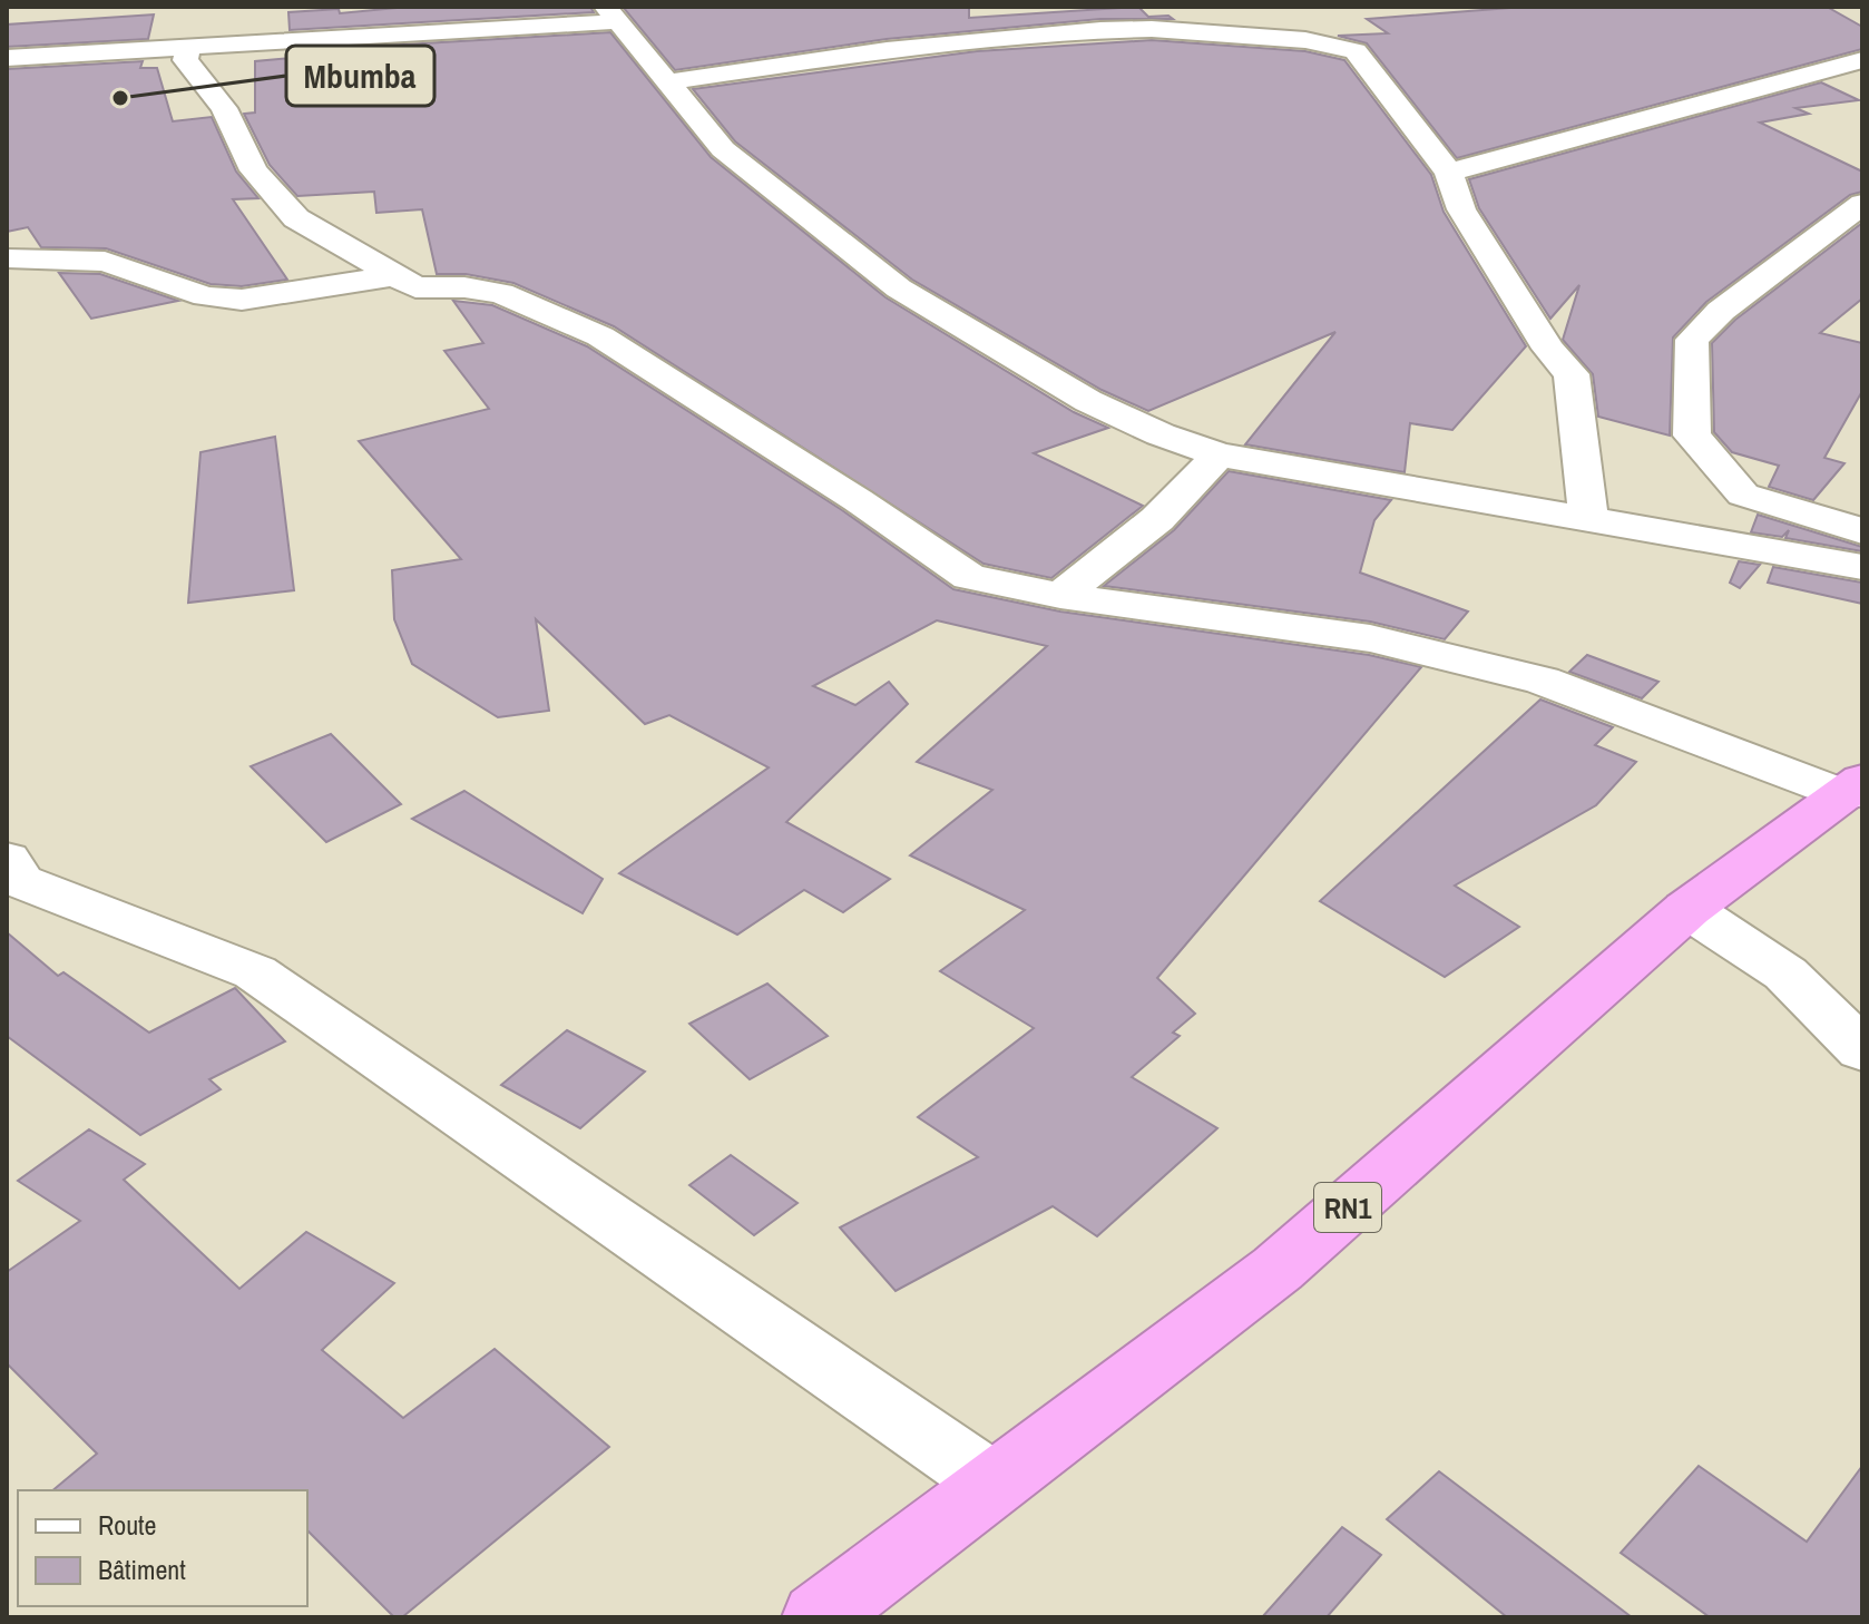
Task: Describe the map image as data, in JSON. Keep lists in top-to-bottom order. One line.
{"streets":{"highway":["RN1"]},"places":["Mbumba"],"legend":["Route","Bâtiment"]}
